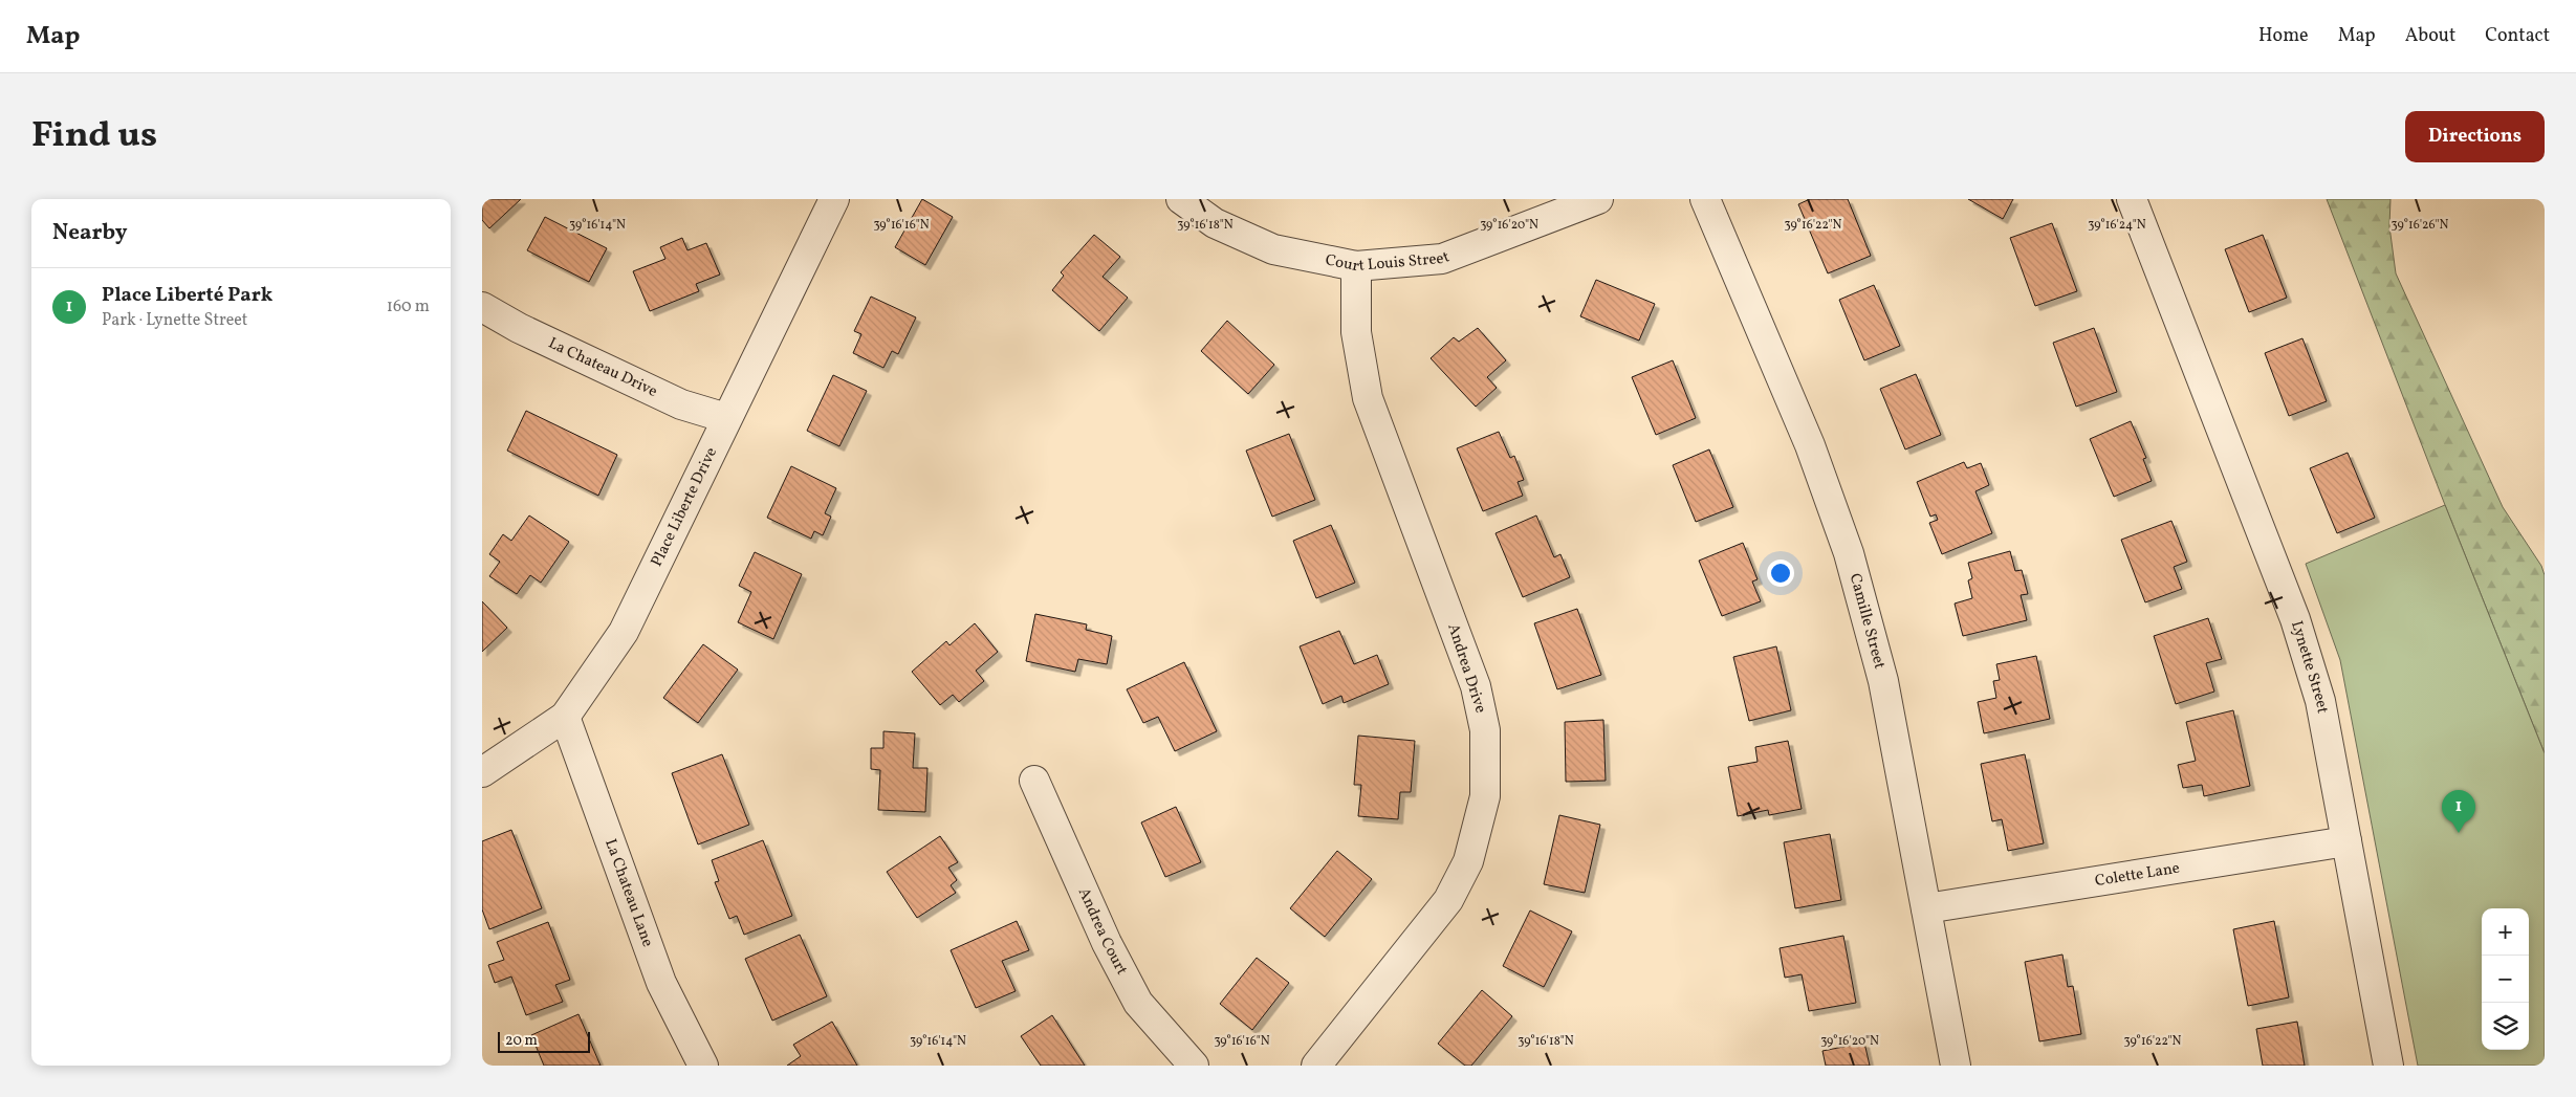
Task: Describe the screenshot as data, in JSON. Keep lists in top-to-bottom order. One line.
{"streets":{"street":["Court Louis Street","La Chateau Drive","Place Liberte Drive","Camille Street","Lynette Street","Andrea Drive","Colette Lane","La Chateau Lane","Andrea Court"]},"crossings":[["Court Louis Street","Andrea Drive"],["La Chateau Drive","Place Liberte Drive"],["Place Liberte Drive","La Chateau Lane"],["Camille Street","Colette Lane"],["Lynette Street","Colette Lane"]],"scale_bar":"20 m","page":{"header":"Map","nav":["Home","Map","About","Contact"],"title":"Find us","buttons":"Directions","heading":"Nearby","list":[{"mark":"1","name":"Place Liberté Park","note":"Park · Lynette Street","value":"160 m"}],"pins":"1","map_buttons":["+","−"],"scale":"20 m"},"coordinates":["39°16'14\"N","39°16'18\"N","39°16'20\"N","39°16'16\"N","39°16'22\"N","39°16'24\"N","39°16'26\"N"]}
